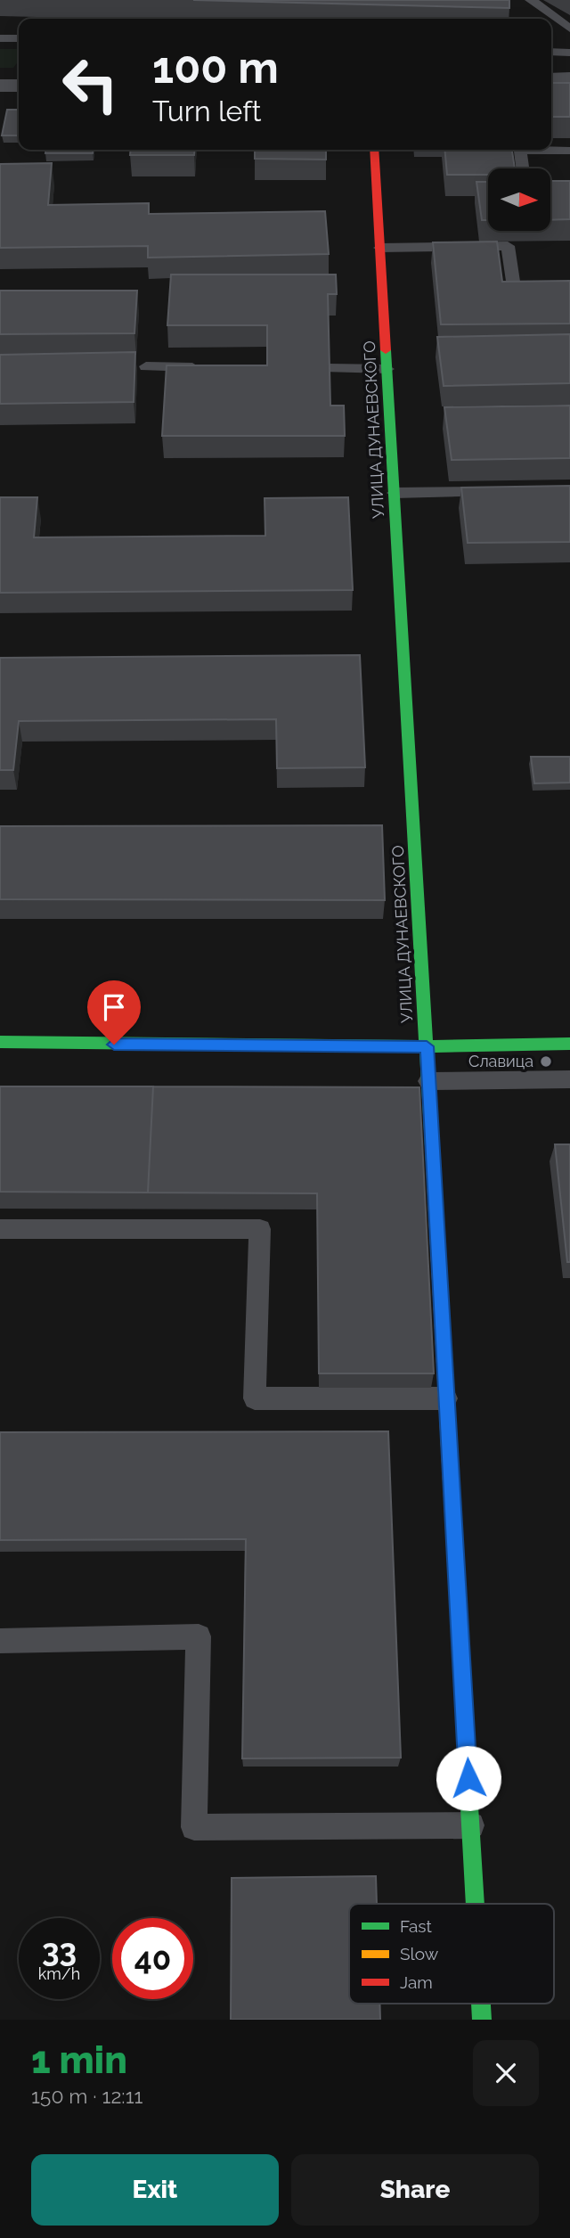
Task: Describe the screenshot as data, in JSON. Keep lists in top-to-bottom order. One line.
{"streets":{"street":["УЛИЦА ДУНАЕВСКОГО"]},"places":["Славица"],"legend":["Fast","Slow","Jam"],"north":"right","page":{"turn":["100 m","Turn left"],"speed":"33 km/h","limit":"40","heading":["1 min","150 m · 12:11"],"buttons":["Exit","Share"]}}
